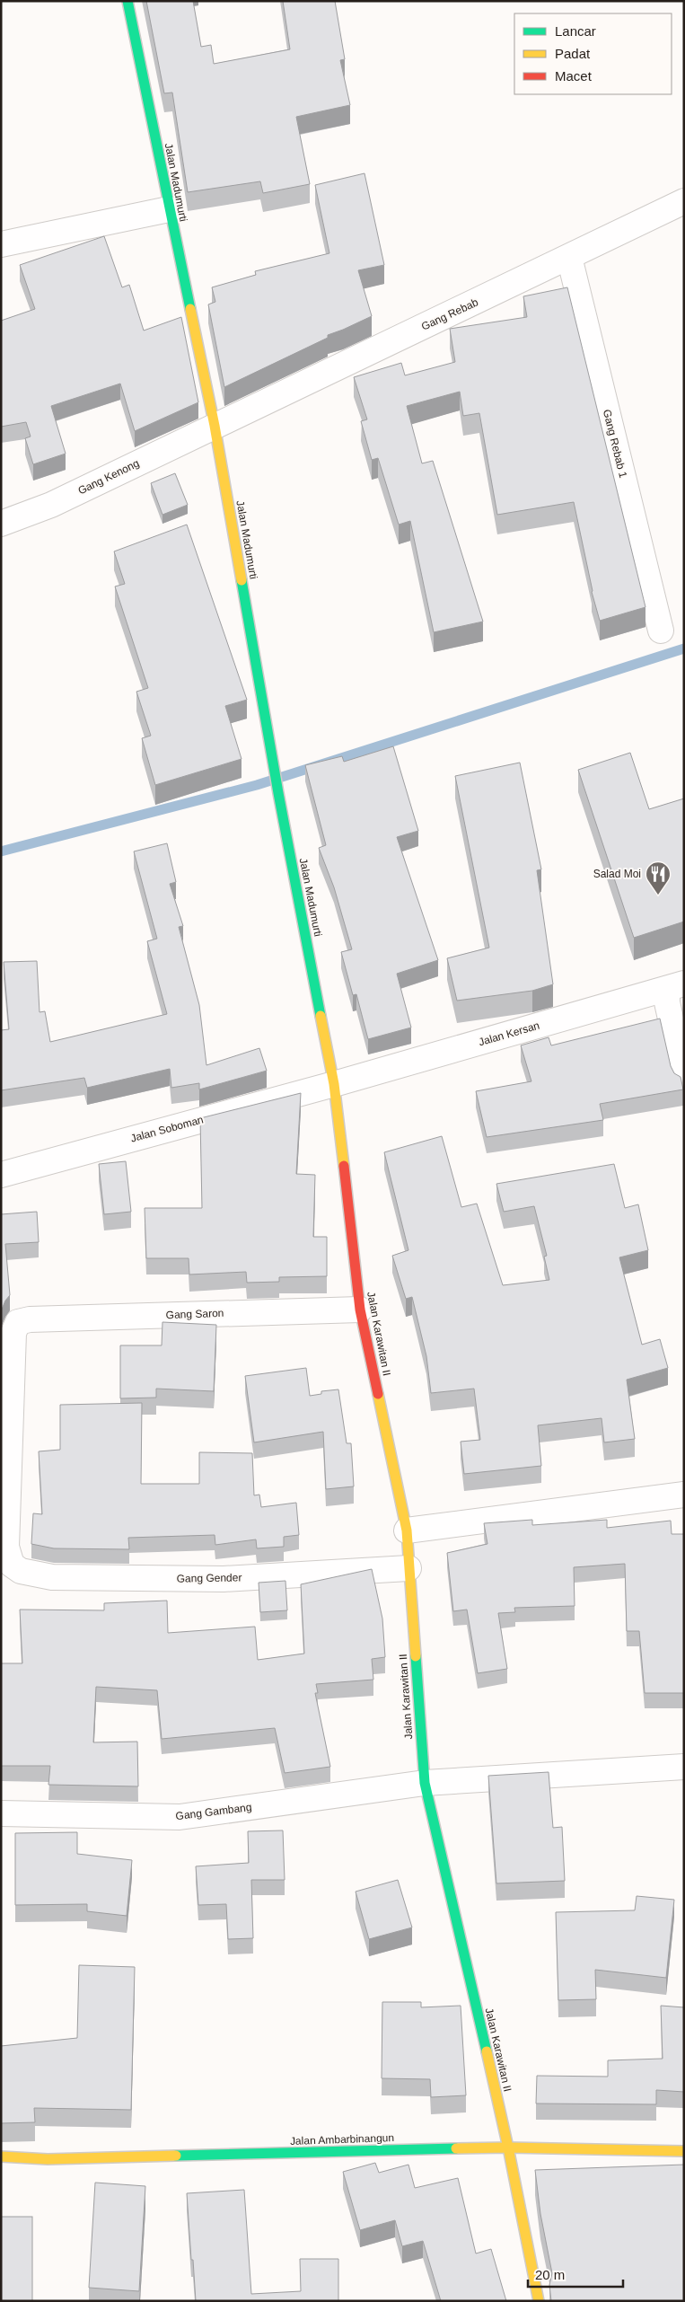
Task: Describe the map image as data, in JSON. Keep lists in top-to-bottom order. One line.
{"streets":{"street":["Jalan Madumurti","Gang Rebab","Gang Rebab 1","Gang Kenong","Jalan Kersan","Jalan Soboman","Gang Saron","Jalan Karawitan II","Gang Gender","Gang Gambang","Jalan Ambarbinangun"]},"crossings":[["Jalan Madumurti","Gang Rebab"],["Jalan Madumurti","Gang Kenong"],["Jalan Madumurti","Jalan Kersan"],["Jalan Madumurti","Jalan Soboman"],["Jalan Madumurti","Jalan Karawitan II"],["Gang Rebab","Gang Rebab 1"],["Gang Rebab","Gang Kenong"],["Jalan Kersan","Jalan Soboman"],["Jalan Kersan","Jalan Karawitan II"],["Jalan Soboman","Jalan Karawitan II"],["Gang Saron","Jalan Karawitan II"],["Gang Saron","Gang Gender"],["Jalan Karawitan II","Gang Gender"],["Jalan Karawitan II","Gang Gambang"],["Jalan Karawitan II","Jalan Ambarbinangun"]],"places":{"restaurant":["Salad Moi"]},"legend":["Lancar","Padat","Macet"],"scale_bar":"20 m"}
